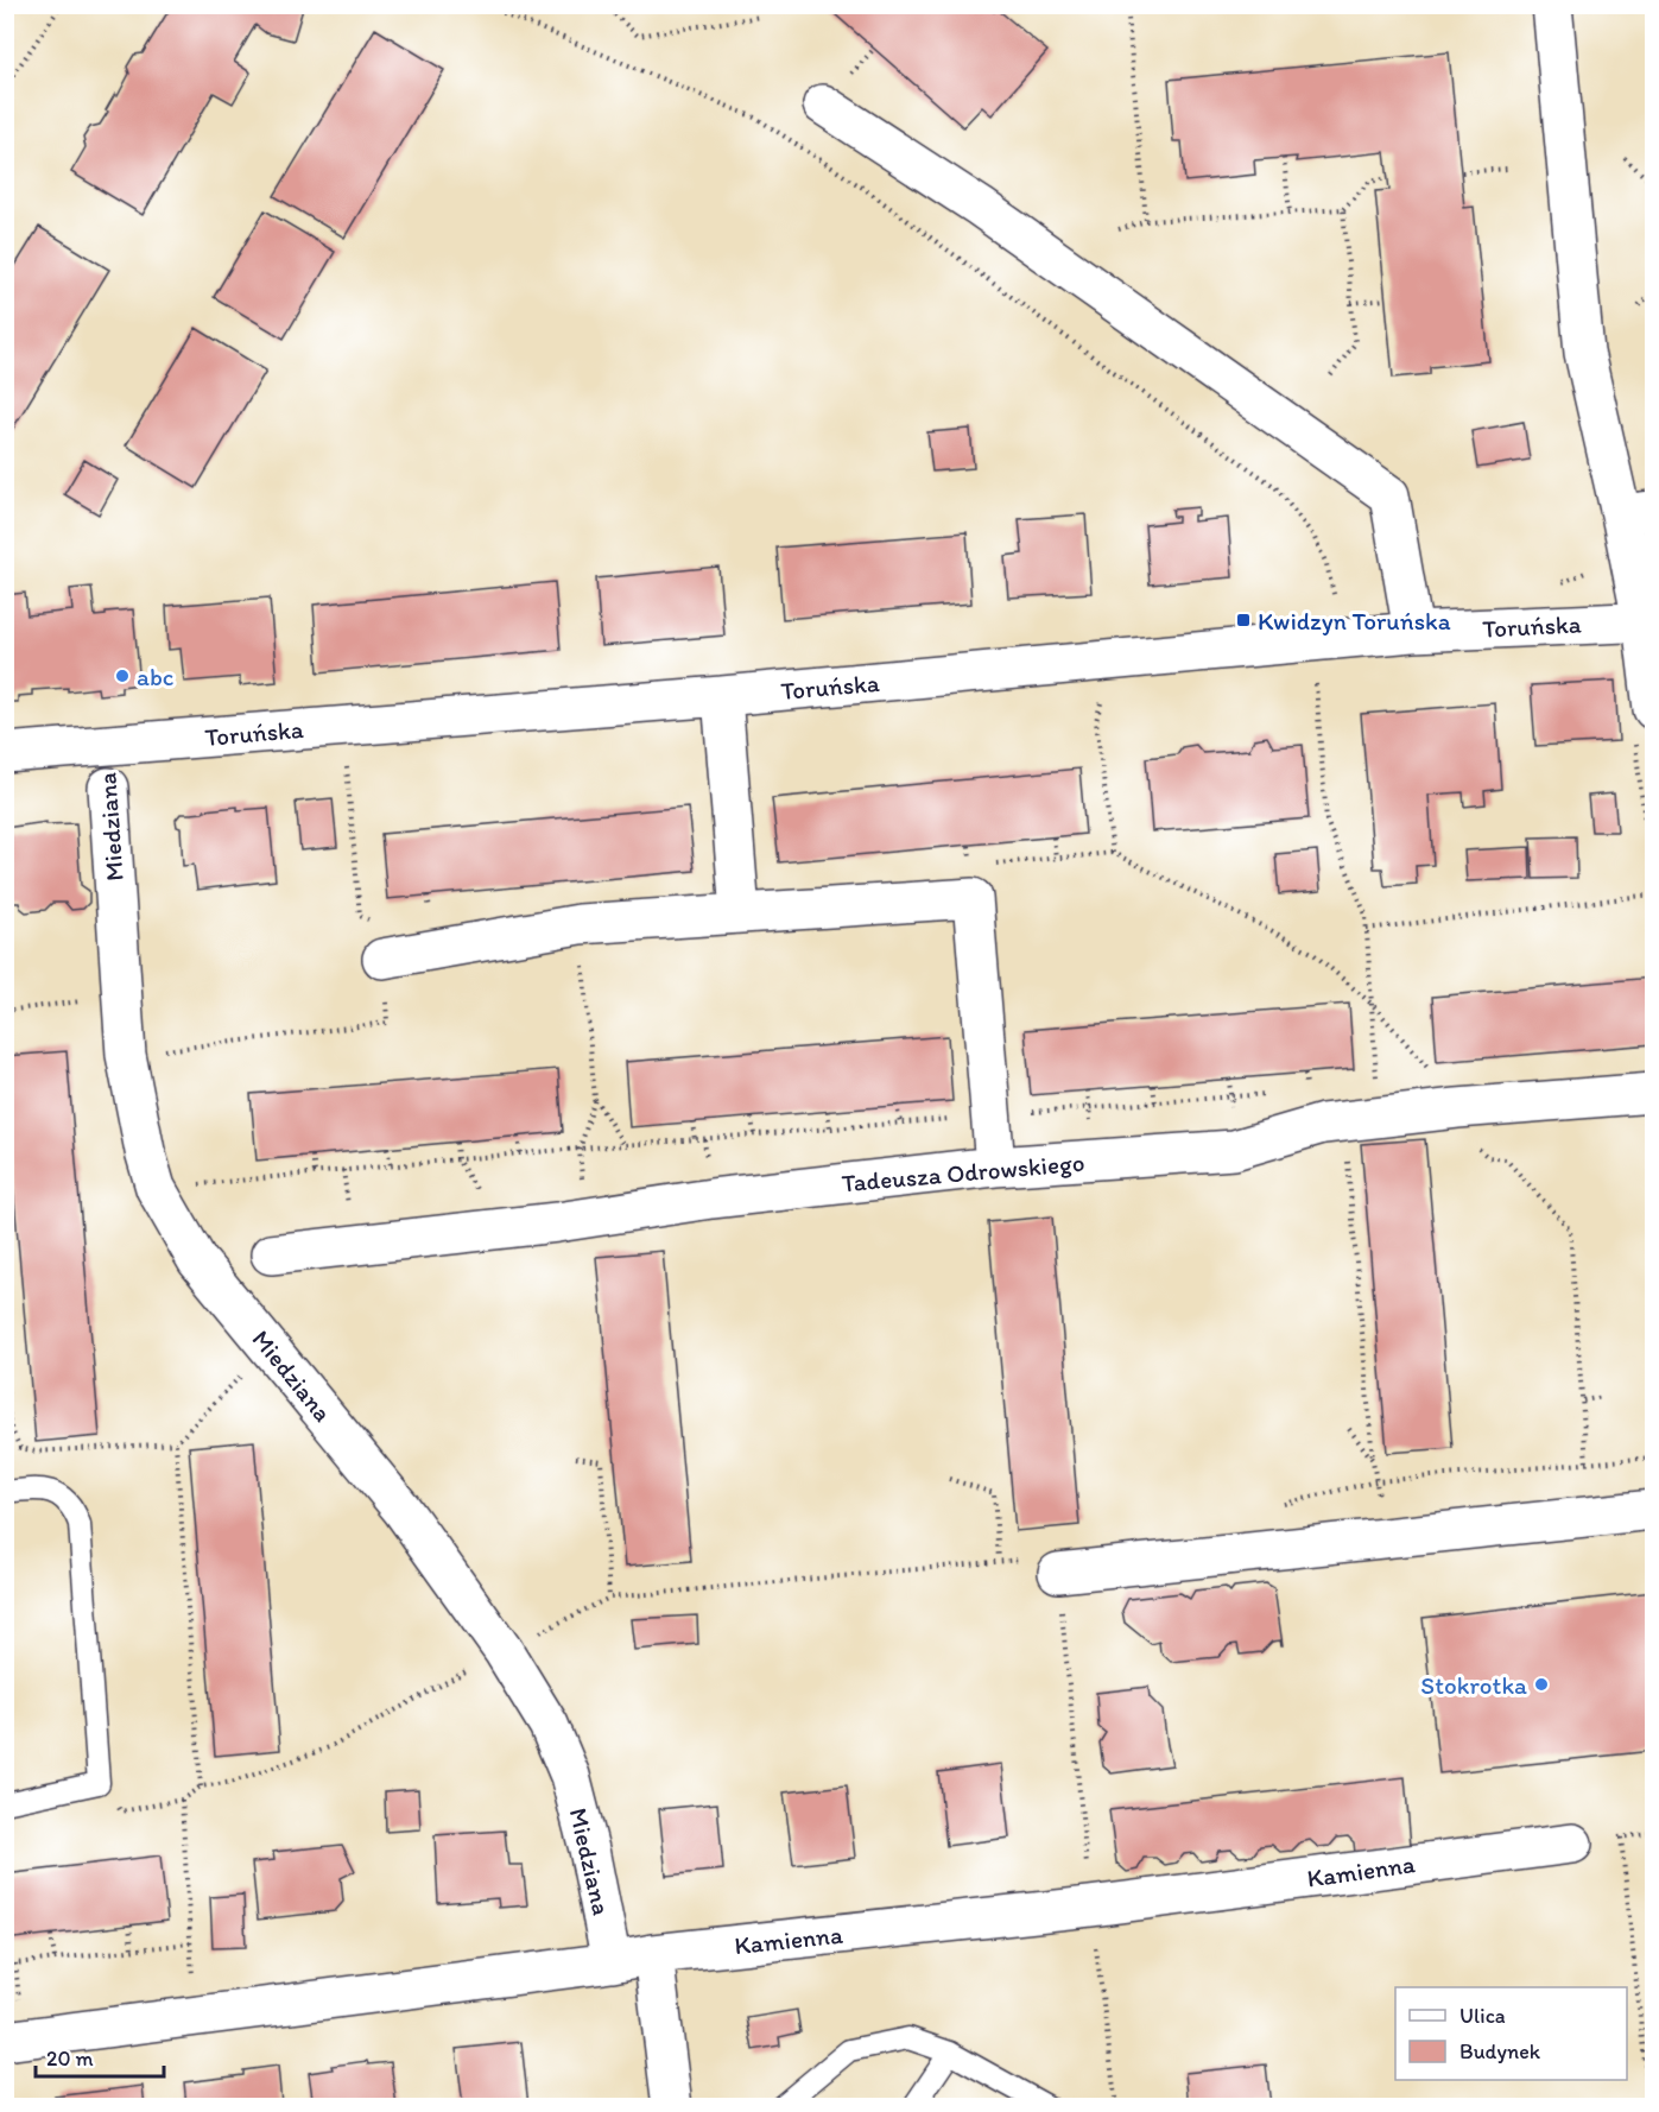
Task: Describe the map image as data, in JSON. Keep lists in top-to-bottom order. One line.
{"streets":{"street":["Toruńska","Miedziana","Tadeusza Odrowskiego","Kamienna"]},"crossings":[["Toruńska","Miedziana"],["Miedziana","Kamienna"]],"places":{"transit":["Kwidzyn Toruńska"],"other":["abc","Stokrotka"]},"legend":["Ulica","Budynek"],"scale_bar":"20 m"}
